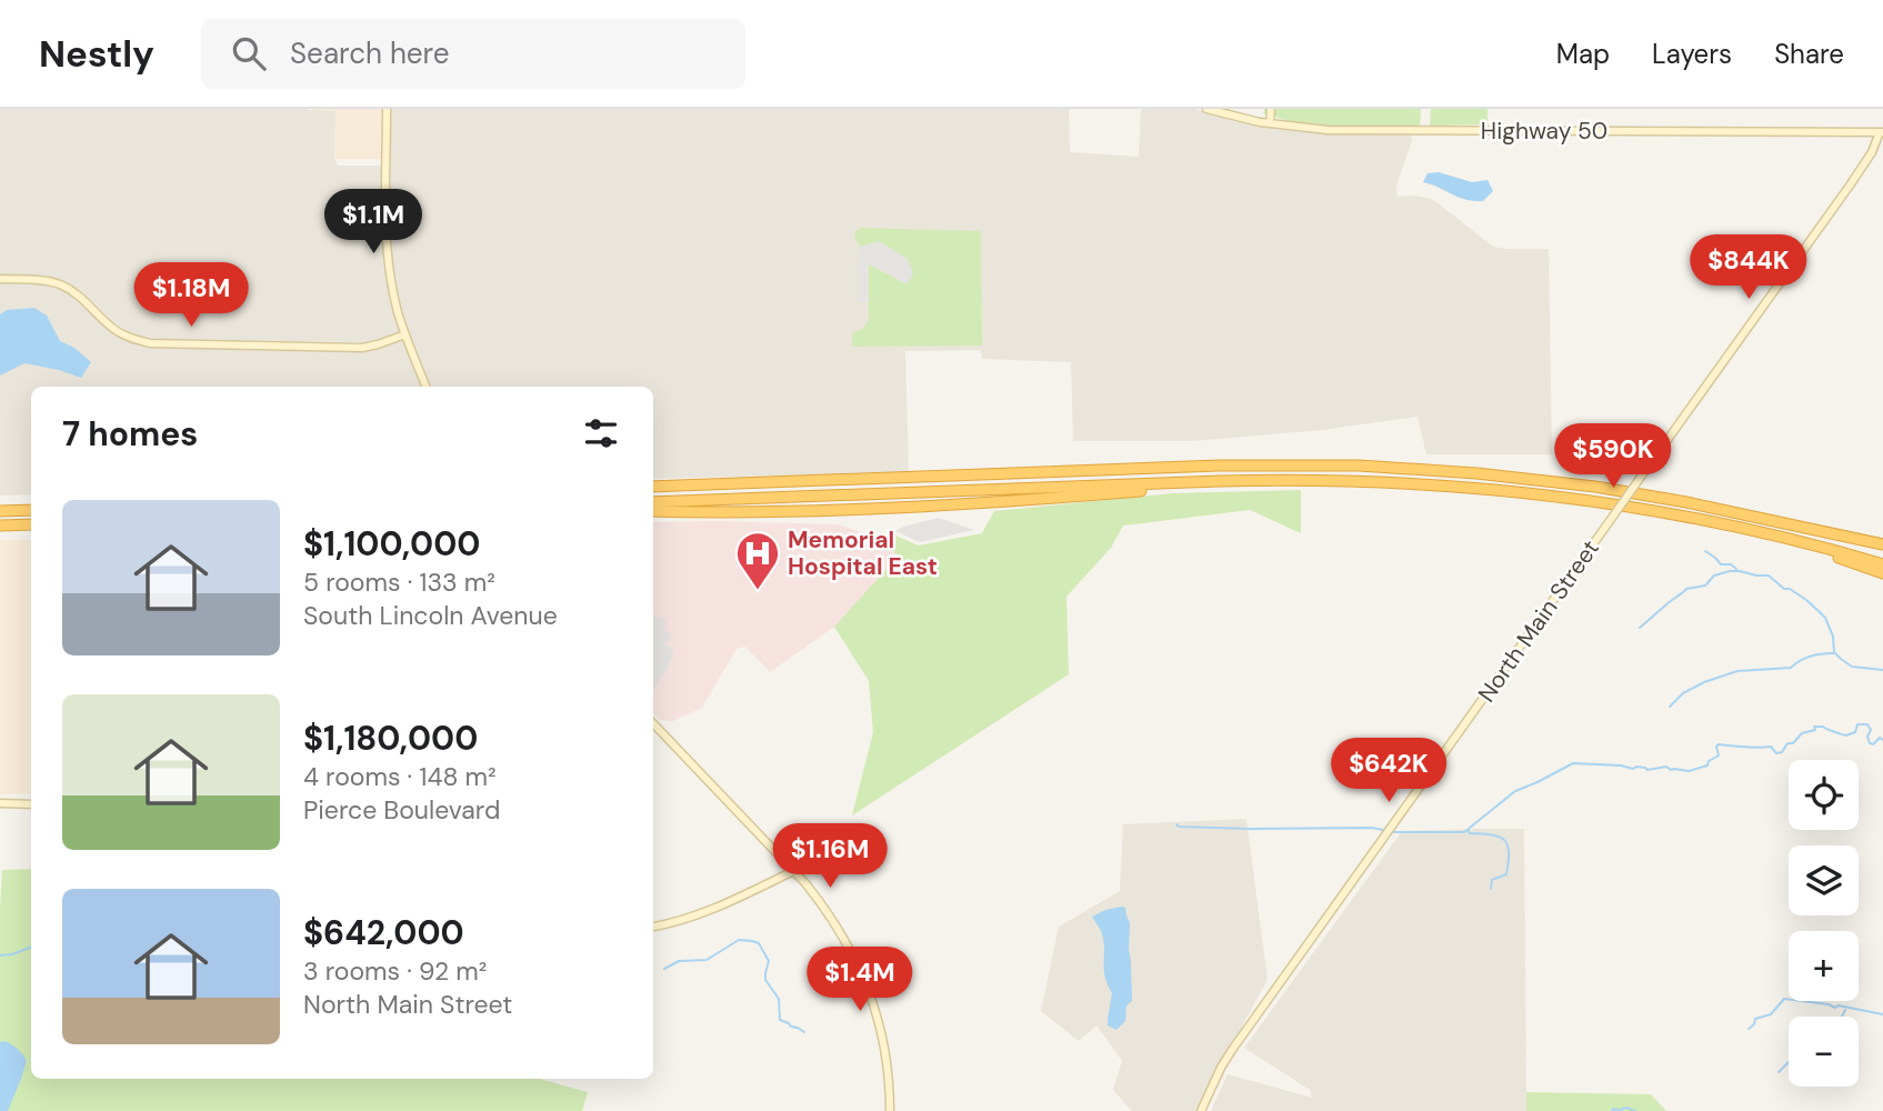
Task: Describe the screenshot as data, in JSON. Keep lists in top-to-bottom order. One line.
{"streets":{"main road":["Highway 50","North Main Street"]},"crossings":[["Highway 50","North Main Street"]],"places":{"hospital":["Memorial Hospital East"]},"page":{"header":"Nestly","search":"Search here","nav":["Map","Layers","Share"],"price":["$1.1M","$844K","$1.18M","$590K","$642K","$1.16M","$1.4M"],"heading":"7 homes","list":[{"name":"$1,100,000","note":"5 rooms · 133 m² · South Lincoln Avenue"},{"name":"$1,180,000","note":"4 rooms · 148 m² · Pierce Boulevard"},{"name":"$642,000","note":"3 rooms · 92 m² · North Main Street"}],"map_buttons":["+","−"]}}
